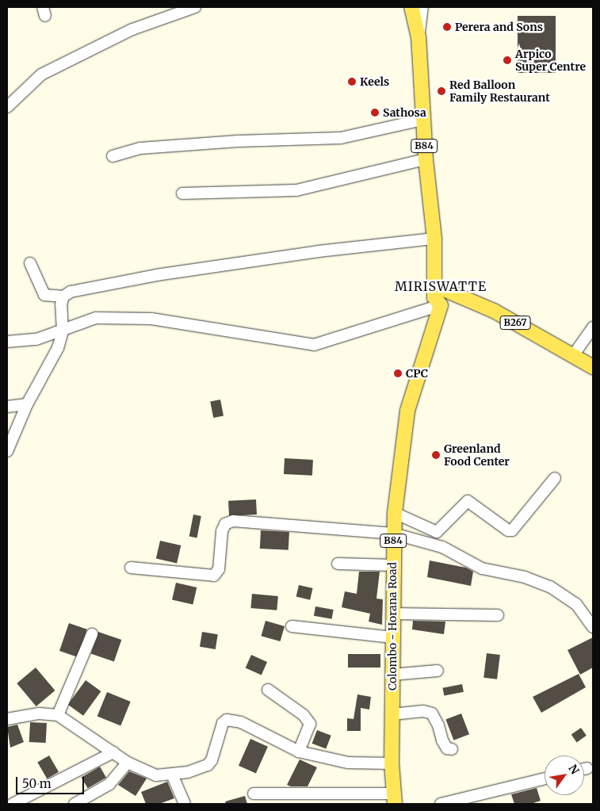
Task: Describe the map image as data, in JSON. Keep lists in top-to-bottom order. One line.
{"streets":{"main road":["B84","B267","Colombo - Horana Road"]},"crossings":[["B84","B267"],["B84","Colombo - Horana Road"]],"districts":["MIRISWATTE"],"places":["Perera and Sons","Arpico Super Centre","Keels","Red Balloon Family Restaurant","Sathosa","CPC","Greenland Food Center"],"scale_bar":"50 m","north":"top right"}
